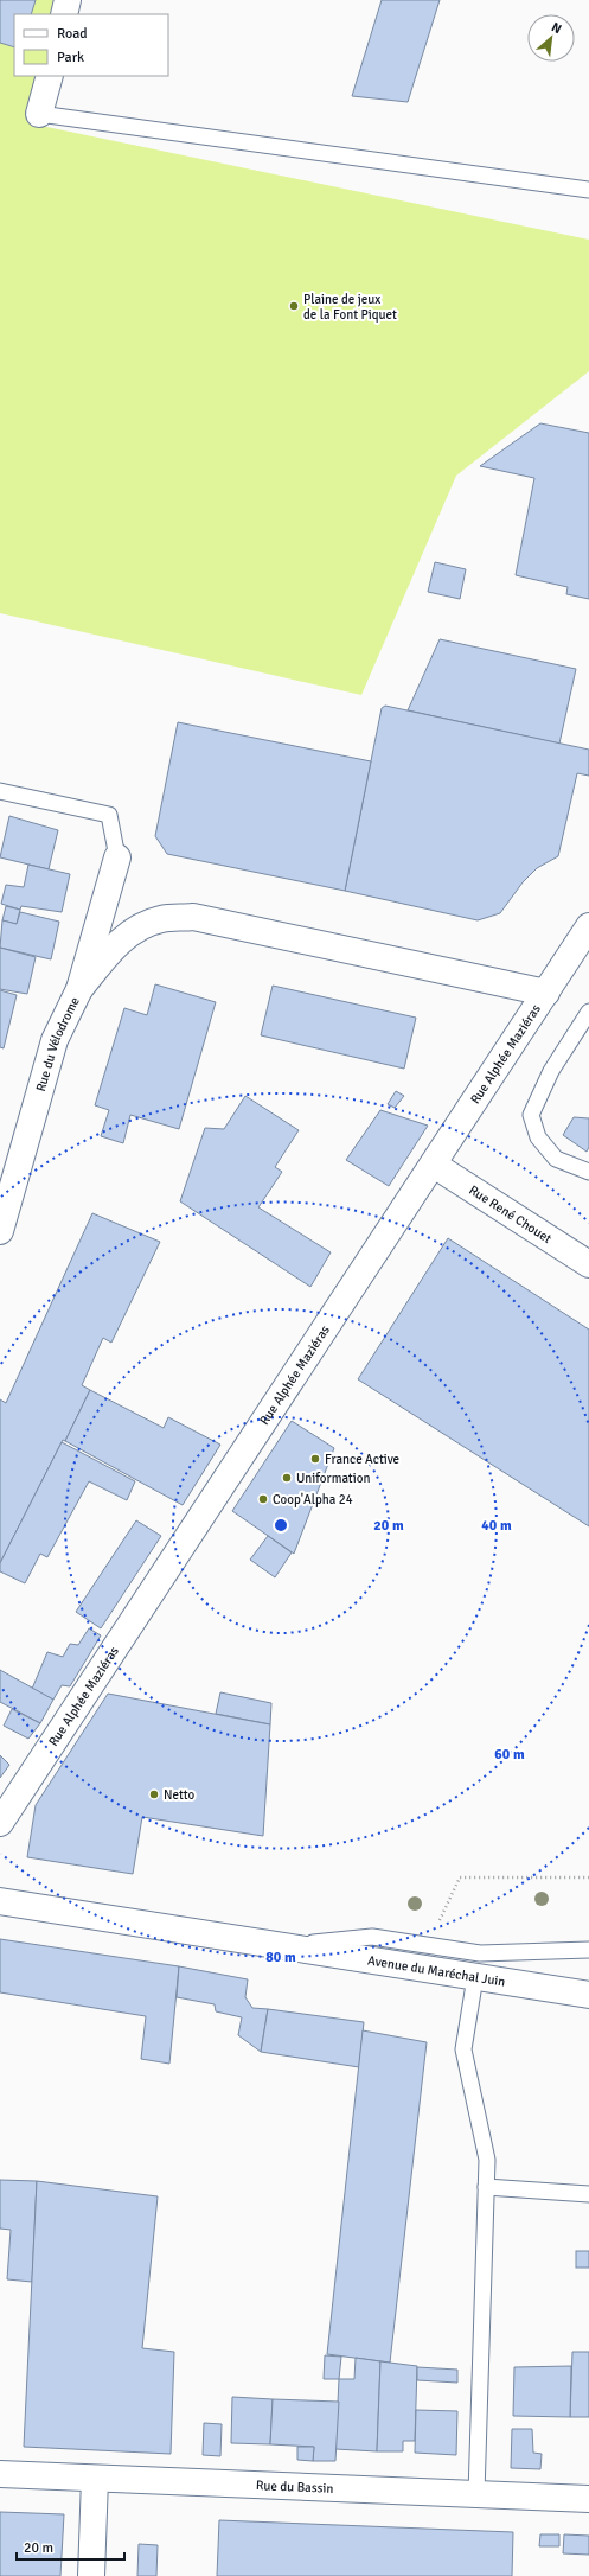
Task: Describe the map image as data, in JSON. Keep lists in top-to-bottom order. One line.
{"streets":{"street":["Rue du Vélodrome","Rue Alphée Maziéras","Rue René Chouet","Avenue du Maréchal Juin","Rue du Bassin"]},"crossings":[["Rue Alphée Maziéras","Rue René Chouet"]],"places":["Plaine de jeux de la Font Piquet","France Active","Uniformation","Coop'Alpha 24","Netto"],"legend":["Road","Park"],"scale_bar":"20 m","north":"top right","rings":["20 m","40 m","60 m","80 m"]}
